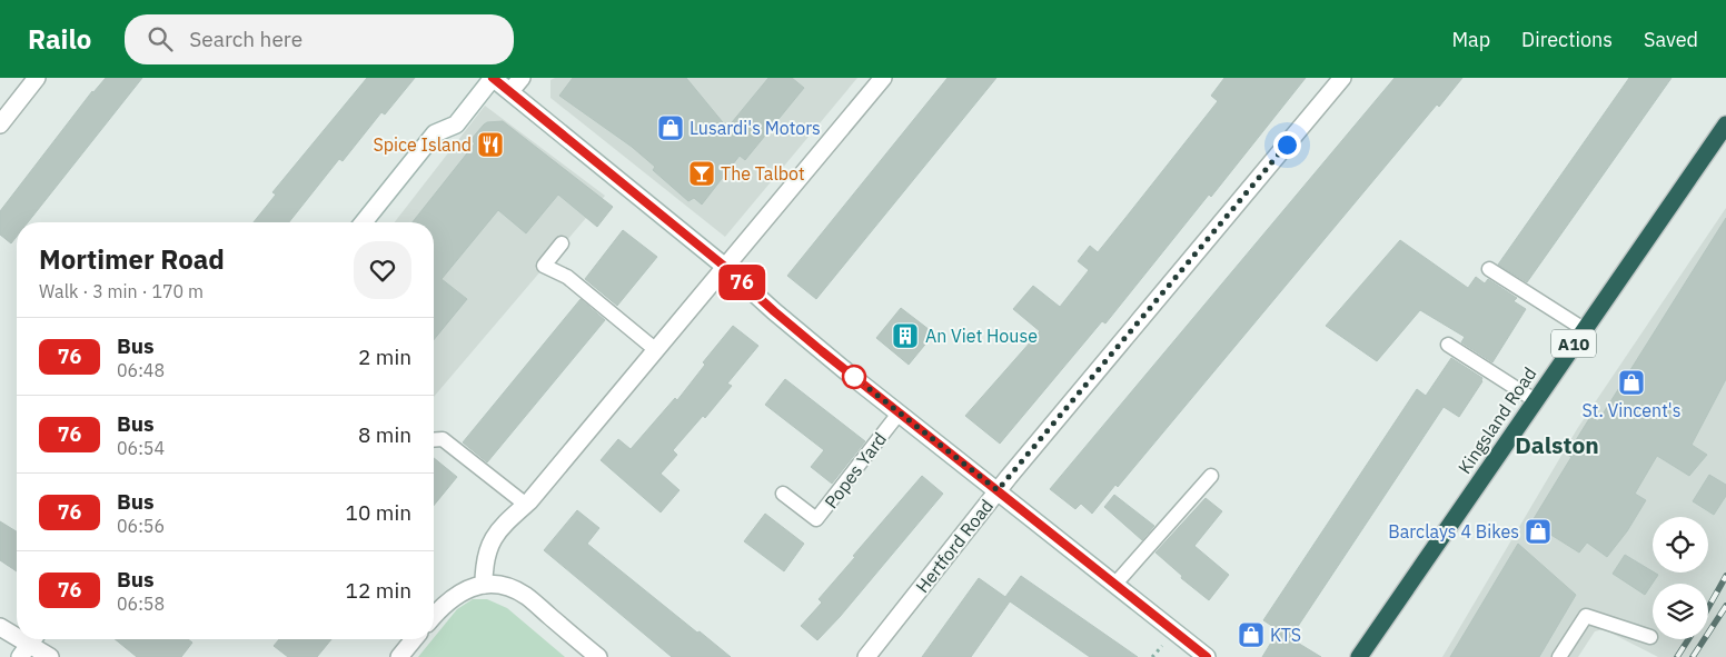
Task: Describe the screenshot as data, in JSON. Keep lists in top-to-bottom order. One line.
{"streets":{"highway":["A10","Kingsland Road"],"street":["Hertford Road"],"lane":["Popes Yard"]},"districts":["Dalston"],"places":{"shop":["Lusardi's Motors","St. Vincent's","Barclays 4 Bikes","KTS"],"restaurant":["Spice Island"],"bar":["The Talbot"],"building":["An Viet House"]},"lines":["bus line 76"],"page":{"header":"Railo","search":"Search here","nav":["Map","Directions","Saved"],"on_map":"76","heading":["Mortimer Road","Walk · 3 min · 170 m"],"list":[{"mark":"76","name":"Bus","note":"06:48","value":"2 min"},{"mark":"76","name":"Bus","note":"06:54","value":"8 min"},{"mark":"76","name":"Bus","note":"06:56","value":"10 min"},{"mark":"76","name":"Bus","note":"06:58","value":"12 min"}]}}
